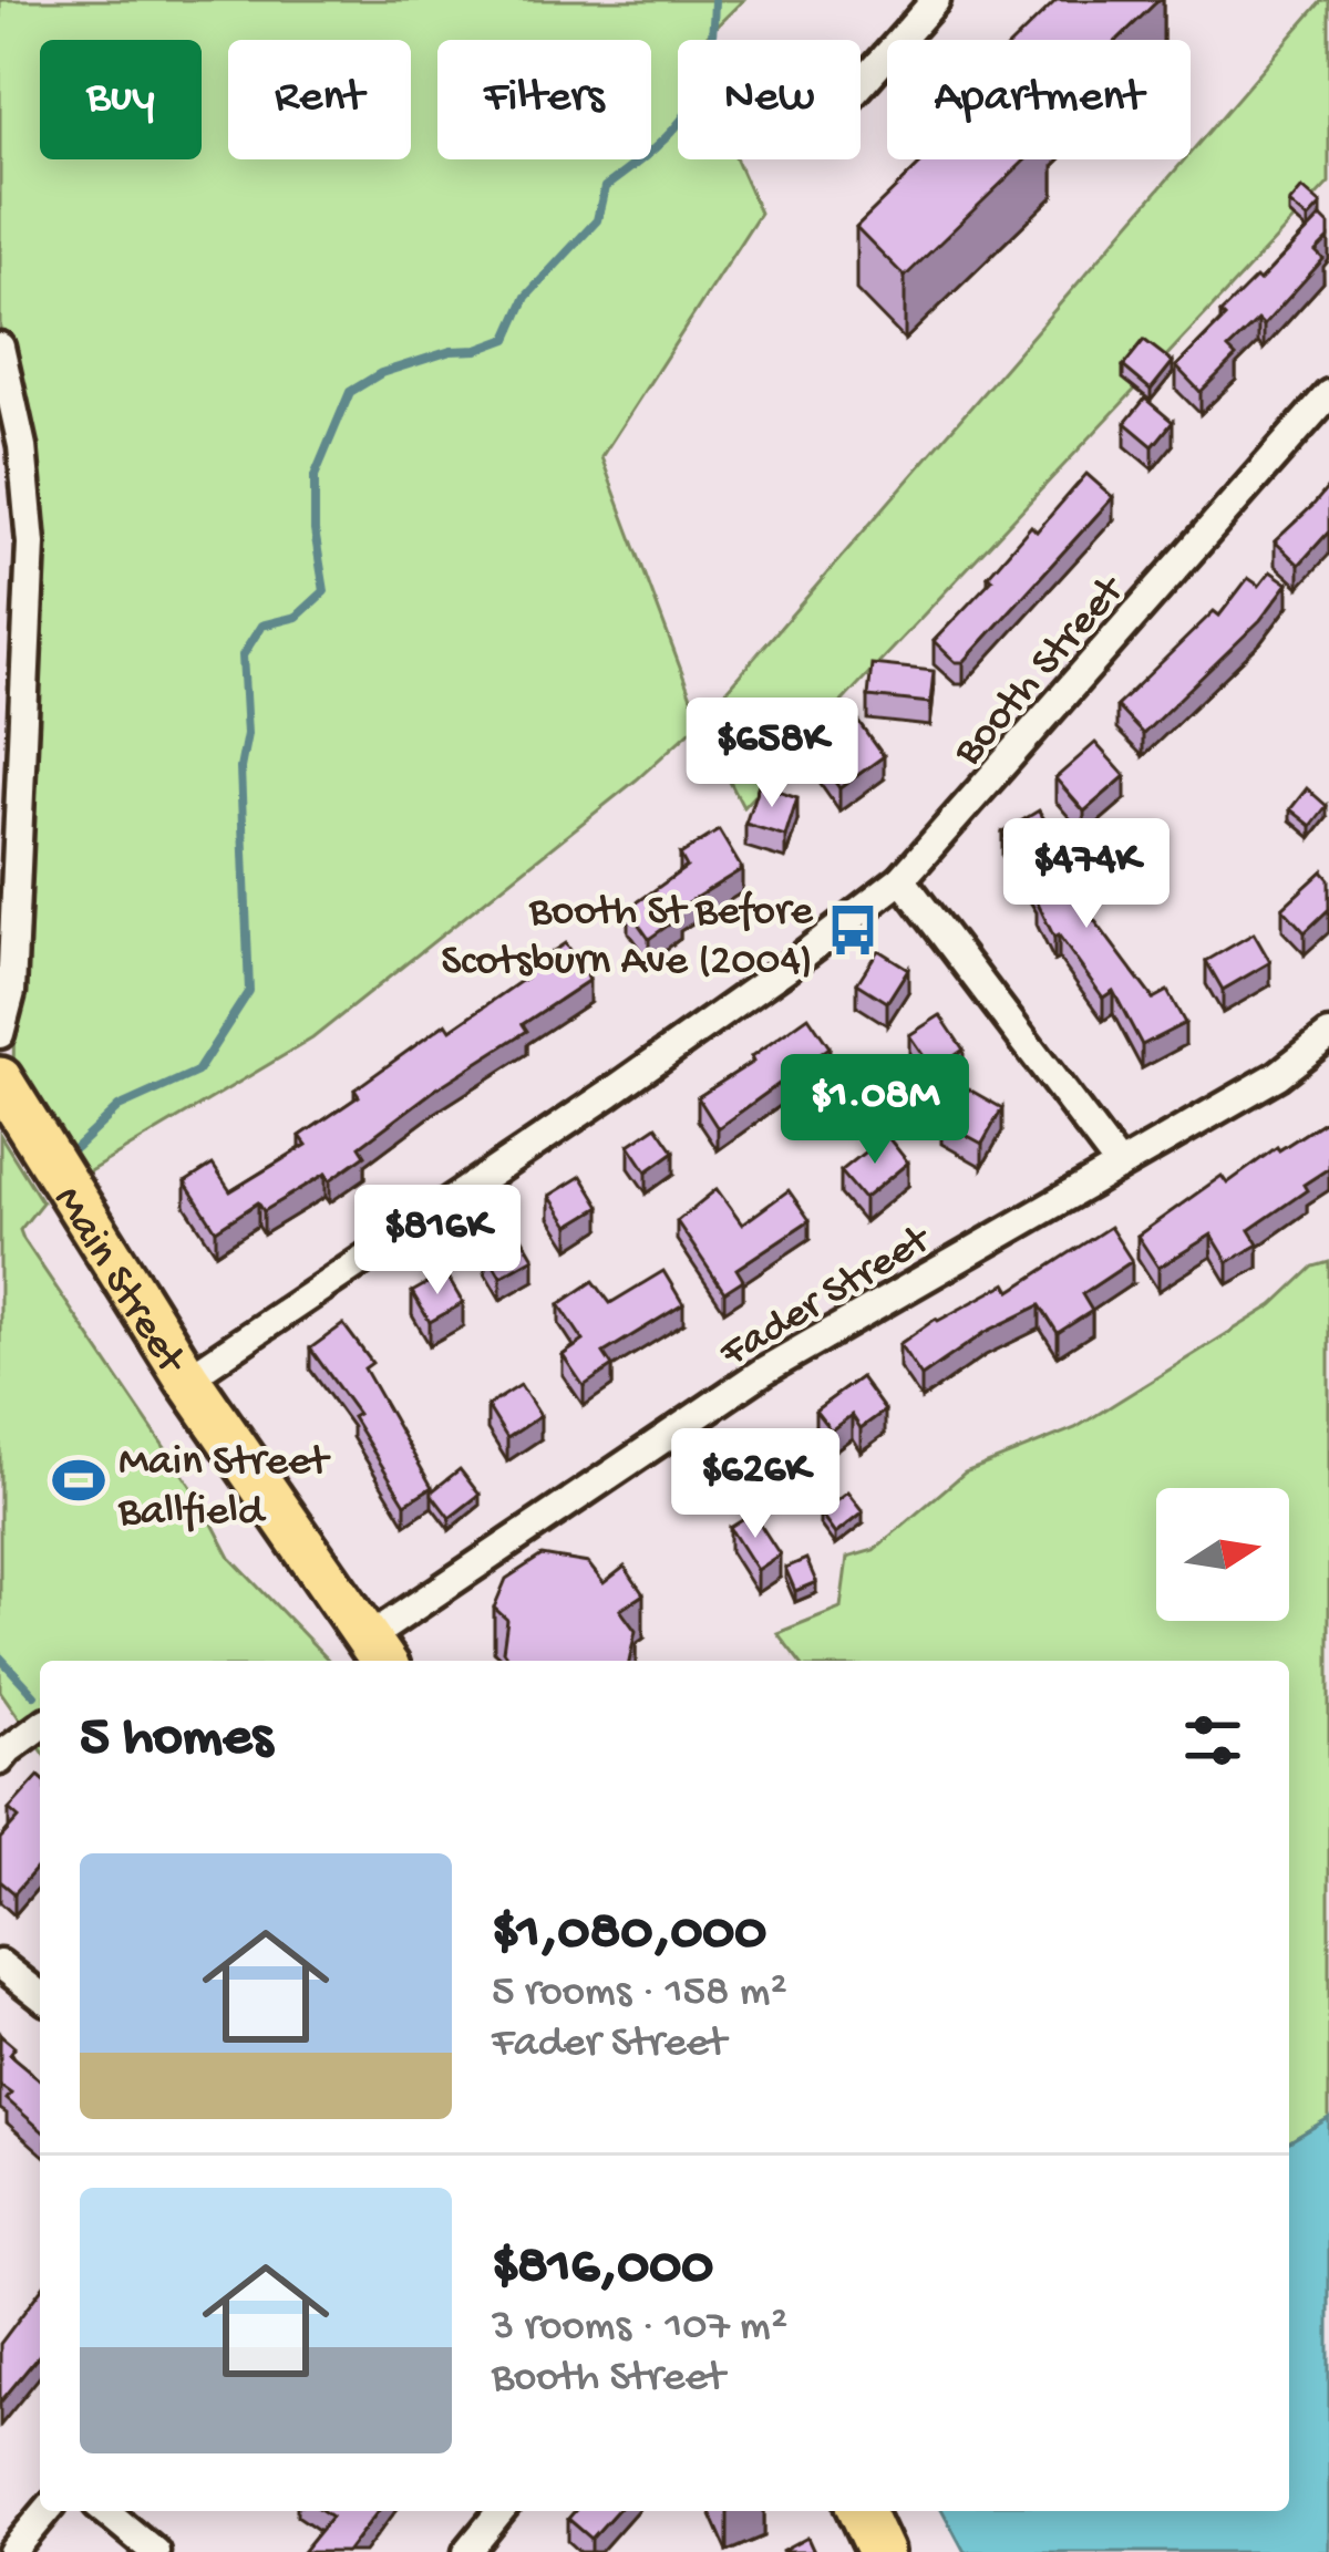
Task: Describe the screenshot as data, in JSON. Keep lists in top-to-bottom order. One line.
{"streets":{"main road":["Main Street"],"street":["Booth Street","Fader Street"]},"crossings":[["Booth Street","Main Street"],["Main Street","Fader Street"]],"places":{"bus stop":["Booth St Before Scotsburn Ave (2004)"],"sports":["Main Street Ballfield"]},"north":"right","page":{"chip":["Buy","Rent","Filters","New","Apartment"],"price":["$658K","$474K","$1.08M","$816K","$626K"],"heading":"5 homes","list":[{"name":"$1,080,000","note":"5 rooms · 158 m² · Fader Street"},{"name":"$816,000","note":"3 rooms · 107 m² · Booth Street"}]}}
